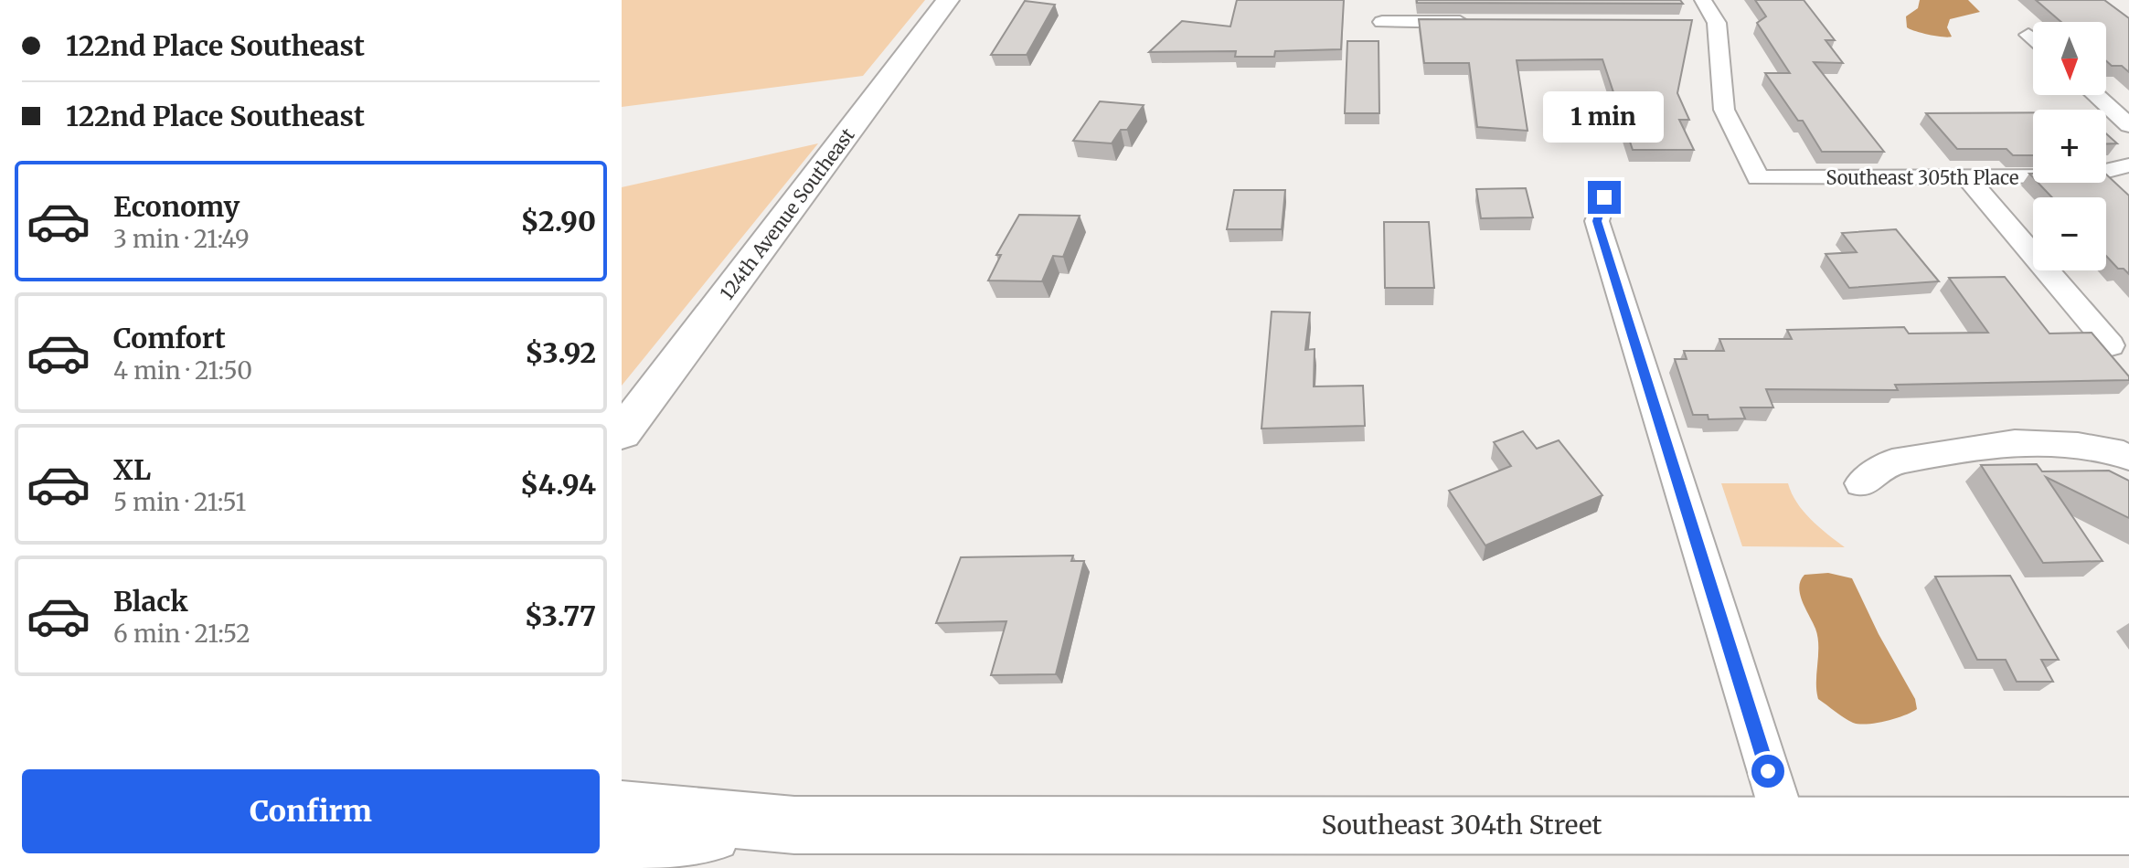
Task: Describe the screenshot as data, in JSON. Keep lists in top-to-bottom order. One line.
{"streets":{"street":["Southeast 305th Place","124th Avenue Southeast","Southeast 304th Street"]},"north":"bottom","page":{"banner":["122nd Place Southeast","122nd Place Southeast"],"map_buttons":["+","−"],"bubble":"1 min","list":[{"name":"Economy","note":"3 min · 21:49","value":"$2.90"},{"name":"Comfort","note":"4 min · 21:50","value":"$3.92"},{"name":"XL","note":"5 min · 21:51","value":"$4.94"},{"name":"Black","note":"6 min · 21:52","value":"$3.77"}],"buttons":"Confirm"}}
